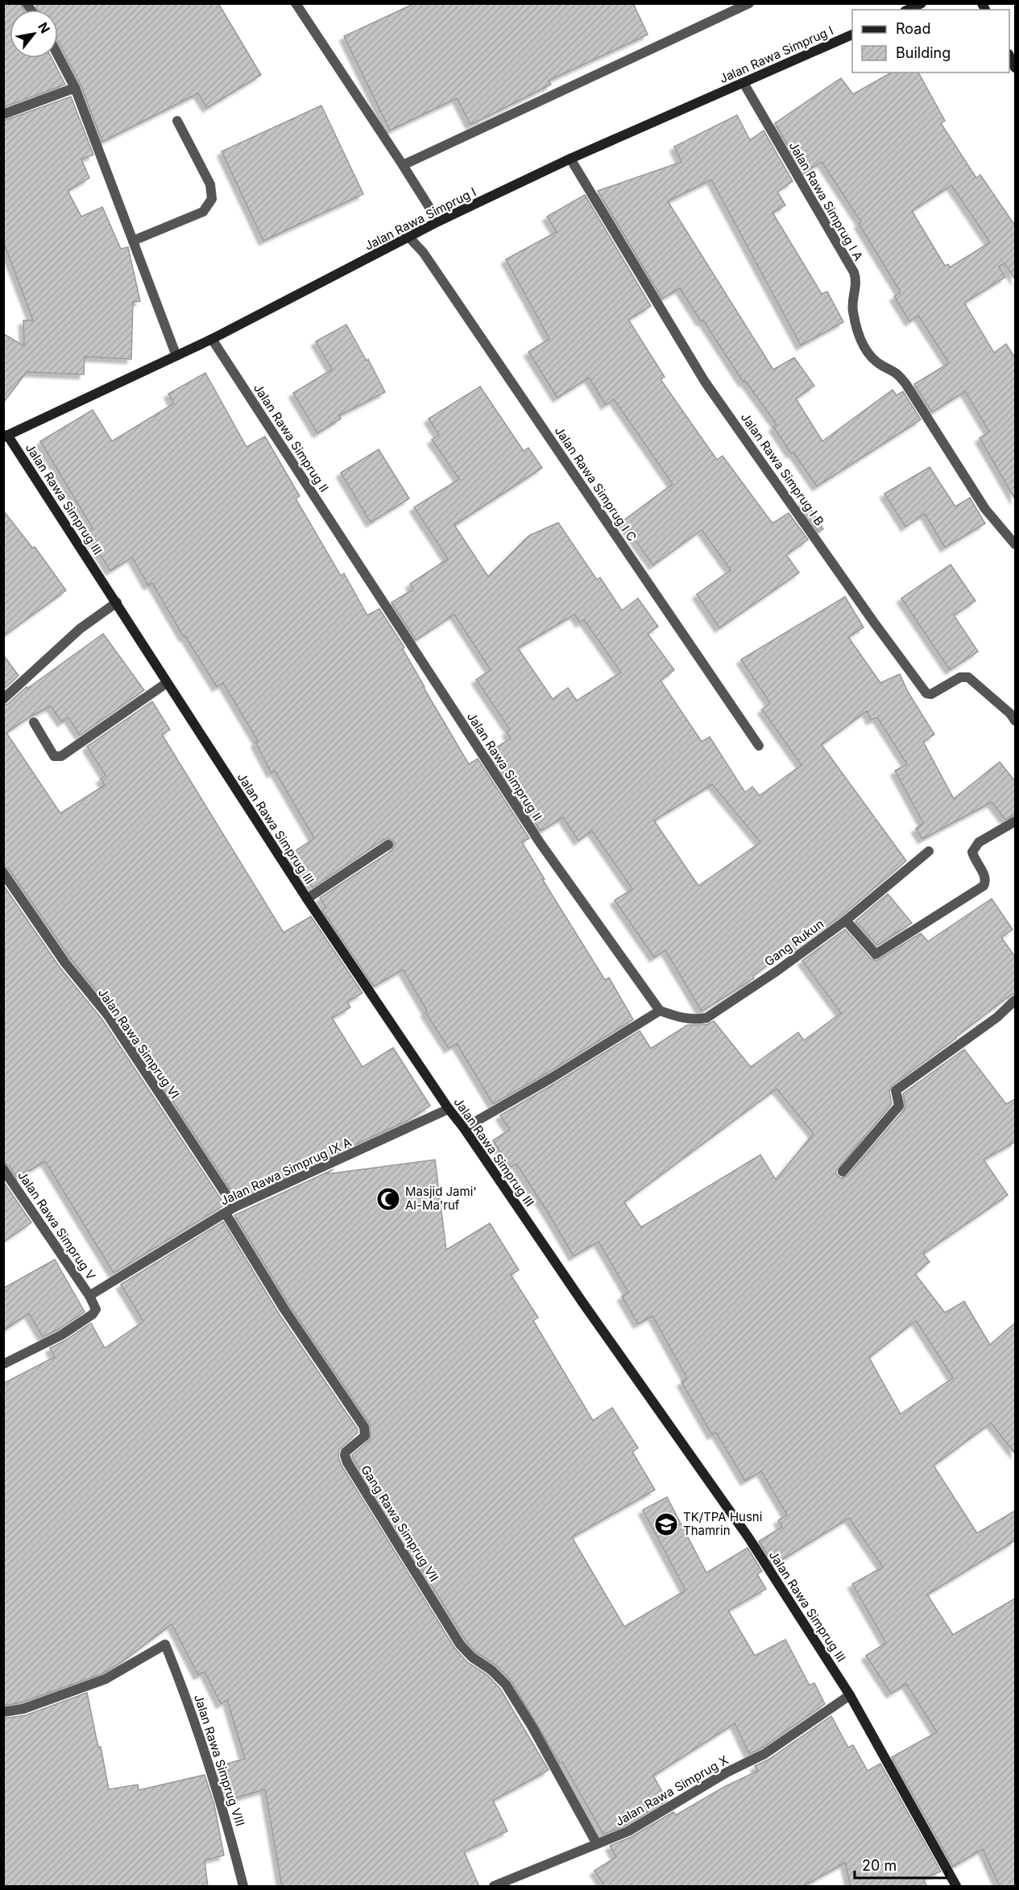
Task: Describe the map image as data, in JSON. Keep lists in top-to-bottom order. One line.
{"streets":{"street":["Jalan Rawa Simprug I","Jalan Rawa Simprug I A","Jalan Rawa Simprug II","Jalan Rawa Simprug I B","Jalan Rawa Simprug I C","Jalan Rawa Simprug III","Gang Rukun","Jalan Rawa Simprug VI","Jalan Rawa Simprug IX A","Jalan Rawa Simprug V","Gang Rawa Simprug VII","Jalan Rawa Simprug VIII","Jalan Rawa Simprug X"]},"crossings":[["Jalan Rawa Simprug I","Jalan Rawa Simprug I A"],["Jalan Rawa Simprug I","Jalan Rawa Simprug II"],["Jalan Rawa Simprug I","Jalan Rawa Simprug I B"],["Jalan Rawa Simprug I","Jalan Rawa Simprug I C"],["Jalan Rawa Simprug I","Jalan Rawa Simprug III"],["Jalan Rawa Simprug II","Gang Rukun"],["Jalan Rawa Simprug III","Jalan Rawa Simprug IX A"],["Jalan Rawa Simprug III","Jalan Rawa Simprug X"],["Jalan Rawa Simprug VI","Jalan Rawa Simprug IX A"],["Jalan Rawa Simprug IX A","Jalan Rawa Simprug V"],["Jalan Rawa Simprug IX A","Gang Rawa Simprug VII"],["Gang Rawa Simprug VII","Jalan Rawa Simprug X"]],"places":{"mosque":["Masjid Jami' Al-Ma'ruf"],"school or university":["TK/TPA Husni Thamrin"]},"legend":["Road","Building"],"scale_bar":"20 m","north":"top right"}
